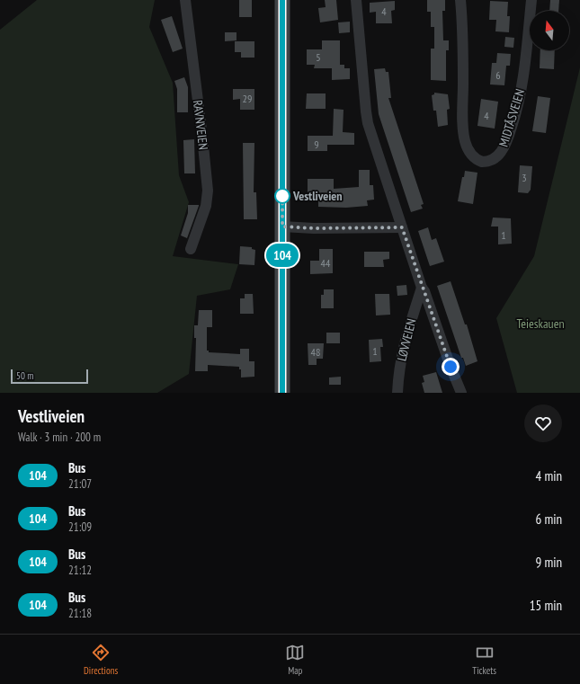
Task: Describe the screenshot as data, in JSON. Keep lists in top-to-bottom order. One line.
{"streets":{"street":["MIDTÅSVEIEN","RAVNVEIEN","LØVVEIEN"]},"parks":["Teieskauen"],"places":["Vestliveien"],"lines":["bus line 104"],"house_numbers":["4","5","6","29","4","9","3","1","44","1","48"],"scale_bar":"50 m","north":"top","page":{"on_map":"104","scale":"50 m","heading":["Vestliveien","Walk · 3 min · 200 m"],"list":[{"mark":"104","name":"Bus","note":"21:07","value":"4 min"},{"mark":"104","name":"Bus","note":"21:09","value":"6 min"},{"mark":"104","name":"Bus","note":"21:12","value":"9 min"},{"mark":"104","name":"Bus","note":"21:18","value":"15 min"}],"tabs":["Directions","Map","Tickets"]}}
